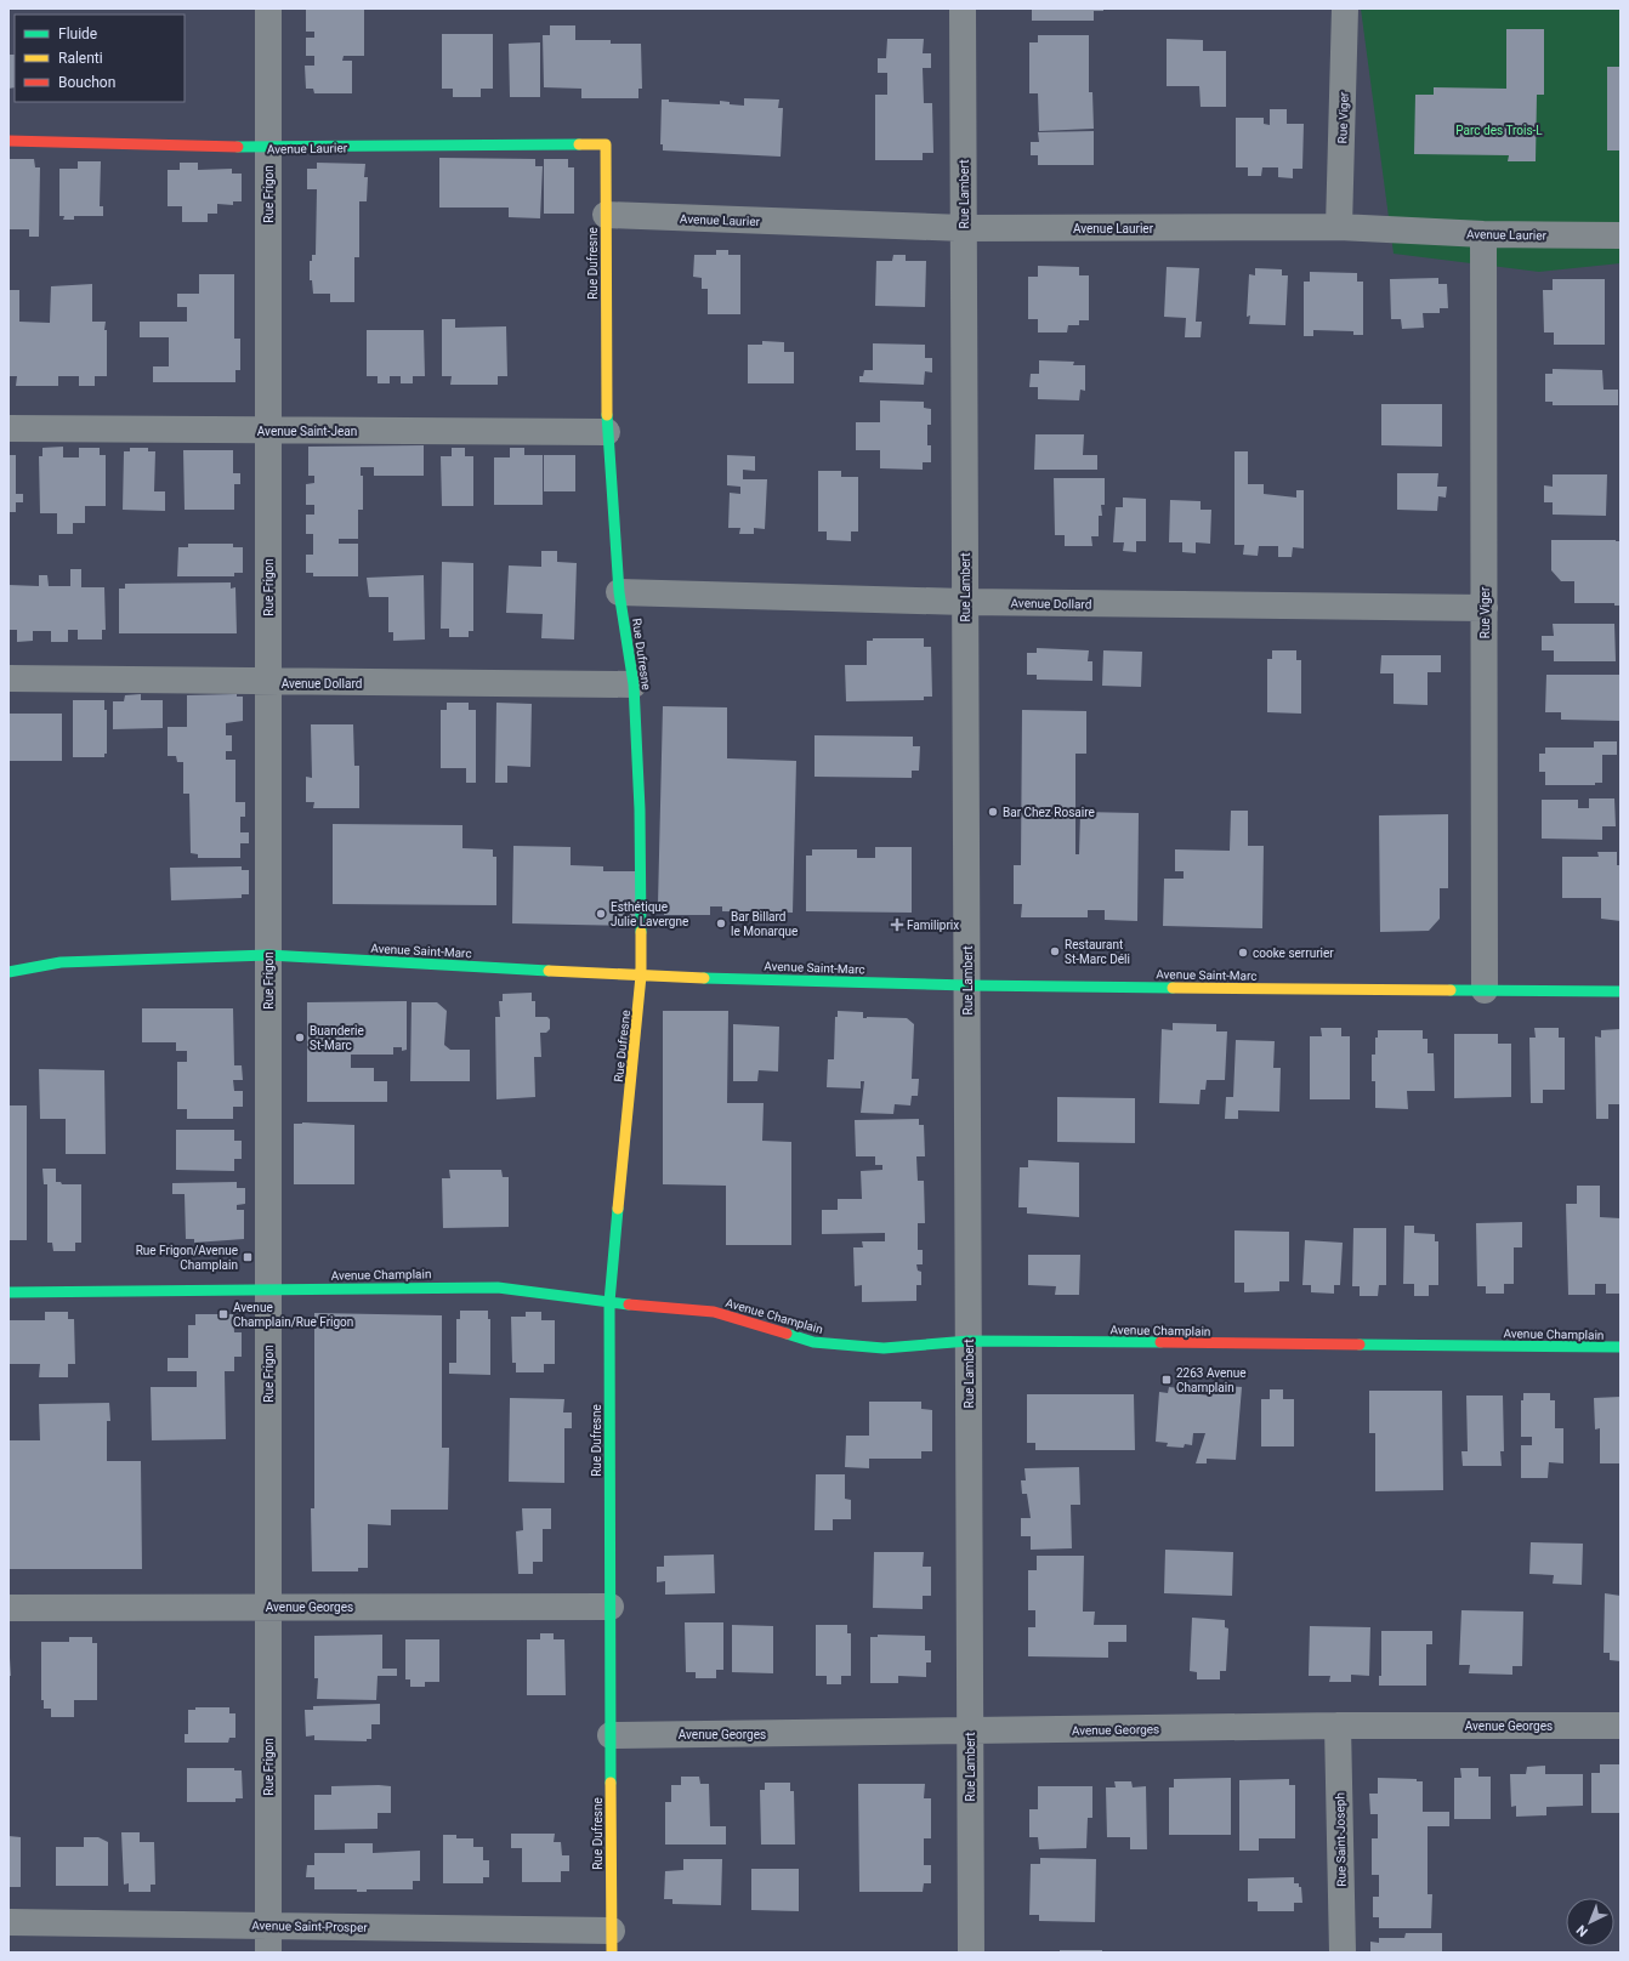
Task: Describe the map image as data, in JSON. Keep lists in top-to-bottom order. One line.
{"streets":{"main road":["Avenue Laurier","Rue Dufresne","Avenue Saint-Marc","Avenue Champlain"],"street":["Rue Viger","Rue Frigon","Rue Lambert","Avenue Saint-Jean","Avenue Dollard","Avenue Georges","Rue Saint-Joseph","Avenue Saint-Prosper"]},"crossings":[["Rue Viger","Avenue Laurier"],["Rue Viger","Avenue Dollard"],["Rue Viger","Avenue Saint-Marc"],["Avenue Laurier","Rue Frigon"],["Avenue Laurier","Rue Lambert"],["Avenue Laurier","Rue Dufresne"],["Rue Frigon","Avenue Saint-Jean"],["Rue Frigon","Avenue Dollard"],["Rue Frigon","Avenue Saint-Marc"],["Rue Frigon","Avenue Champlain"],["Rue Frigon","Avenue Georges"],["Rue Frigon","Avenue Saint-Prosper"],["Rue Lambert","Avenue Dollard"],["Rue Lambert","Avenue Saint-Marc"],["Rue Lambert","Avenue Champlain"],["Rue Lambert","Avenue Georges"],["Rue Dufresne","Avenue Saint-Jean"],["Rue Dufresne","Avenue Dollard"],["Rue Dufresne","Avenue Saint-Marc"],["Rue Dufresne","Avenue Champlain"],["Rue Dufresne","Avenue Georges"],["Rue Dufresne","Avenue Saint-Prosper"],["Avenue Georges","Rue Saint-Joseph"]],"parks":["Parc des Trois-L"],"places":{"other":["Bar Chez Rosaire","Esthétique Julie Lavergne","Bar Billard le Monarque","Restaurant St-Marc Déli","cooke serrurier","Buanderie St-Marc"],"health":["Familiprix"],"transit":["Rue Frigon/Avenue Champlain","Avenue Champlain/Rue Frigon","2263 Avenue Champlain"]},"legend":["Fluide","Ralenti","Bouchon"],"north":"bottom left"}
